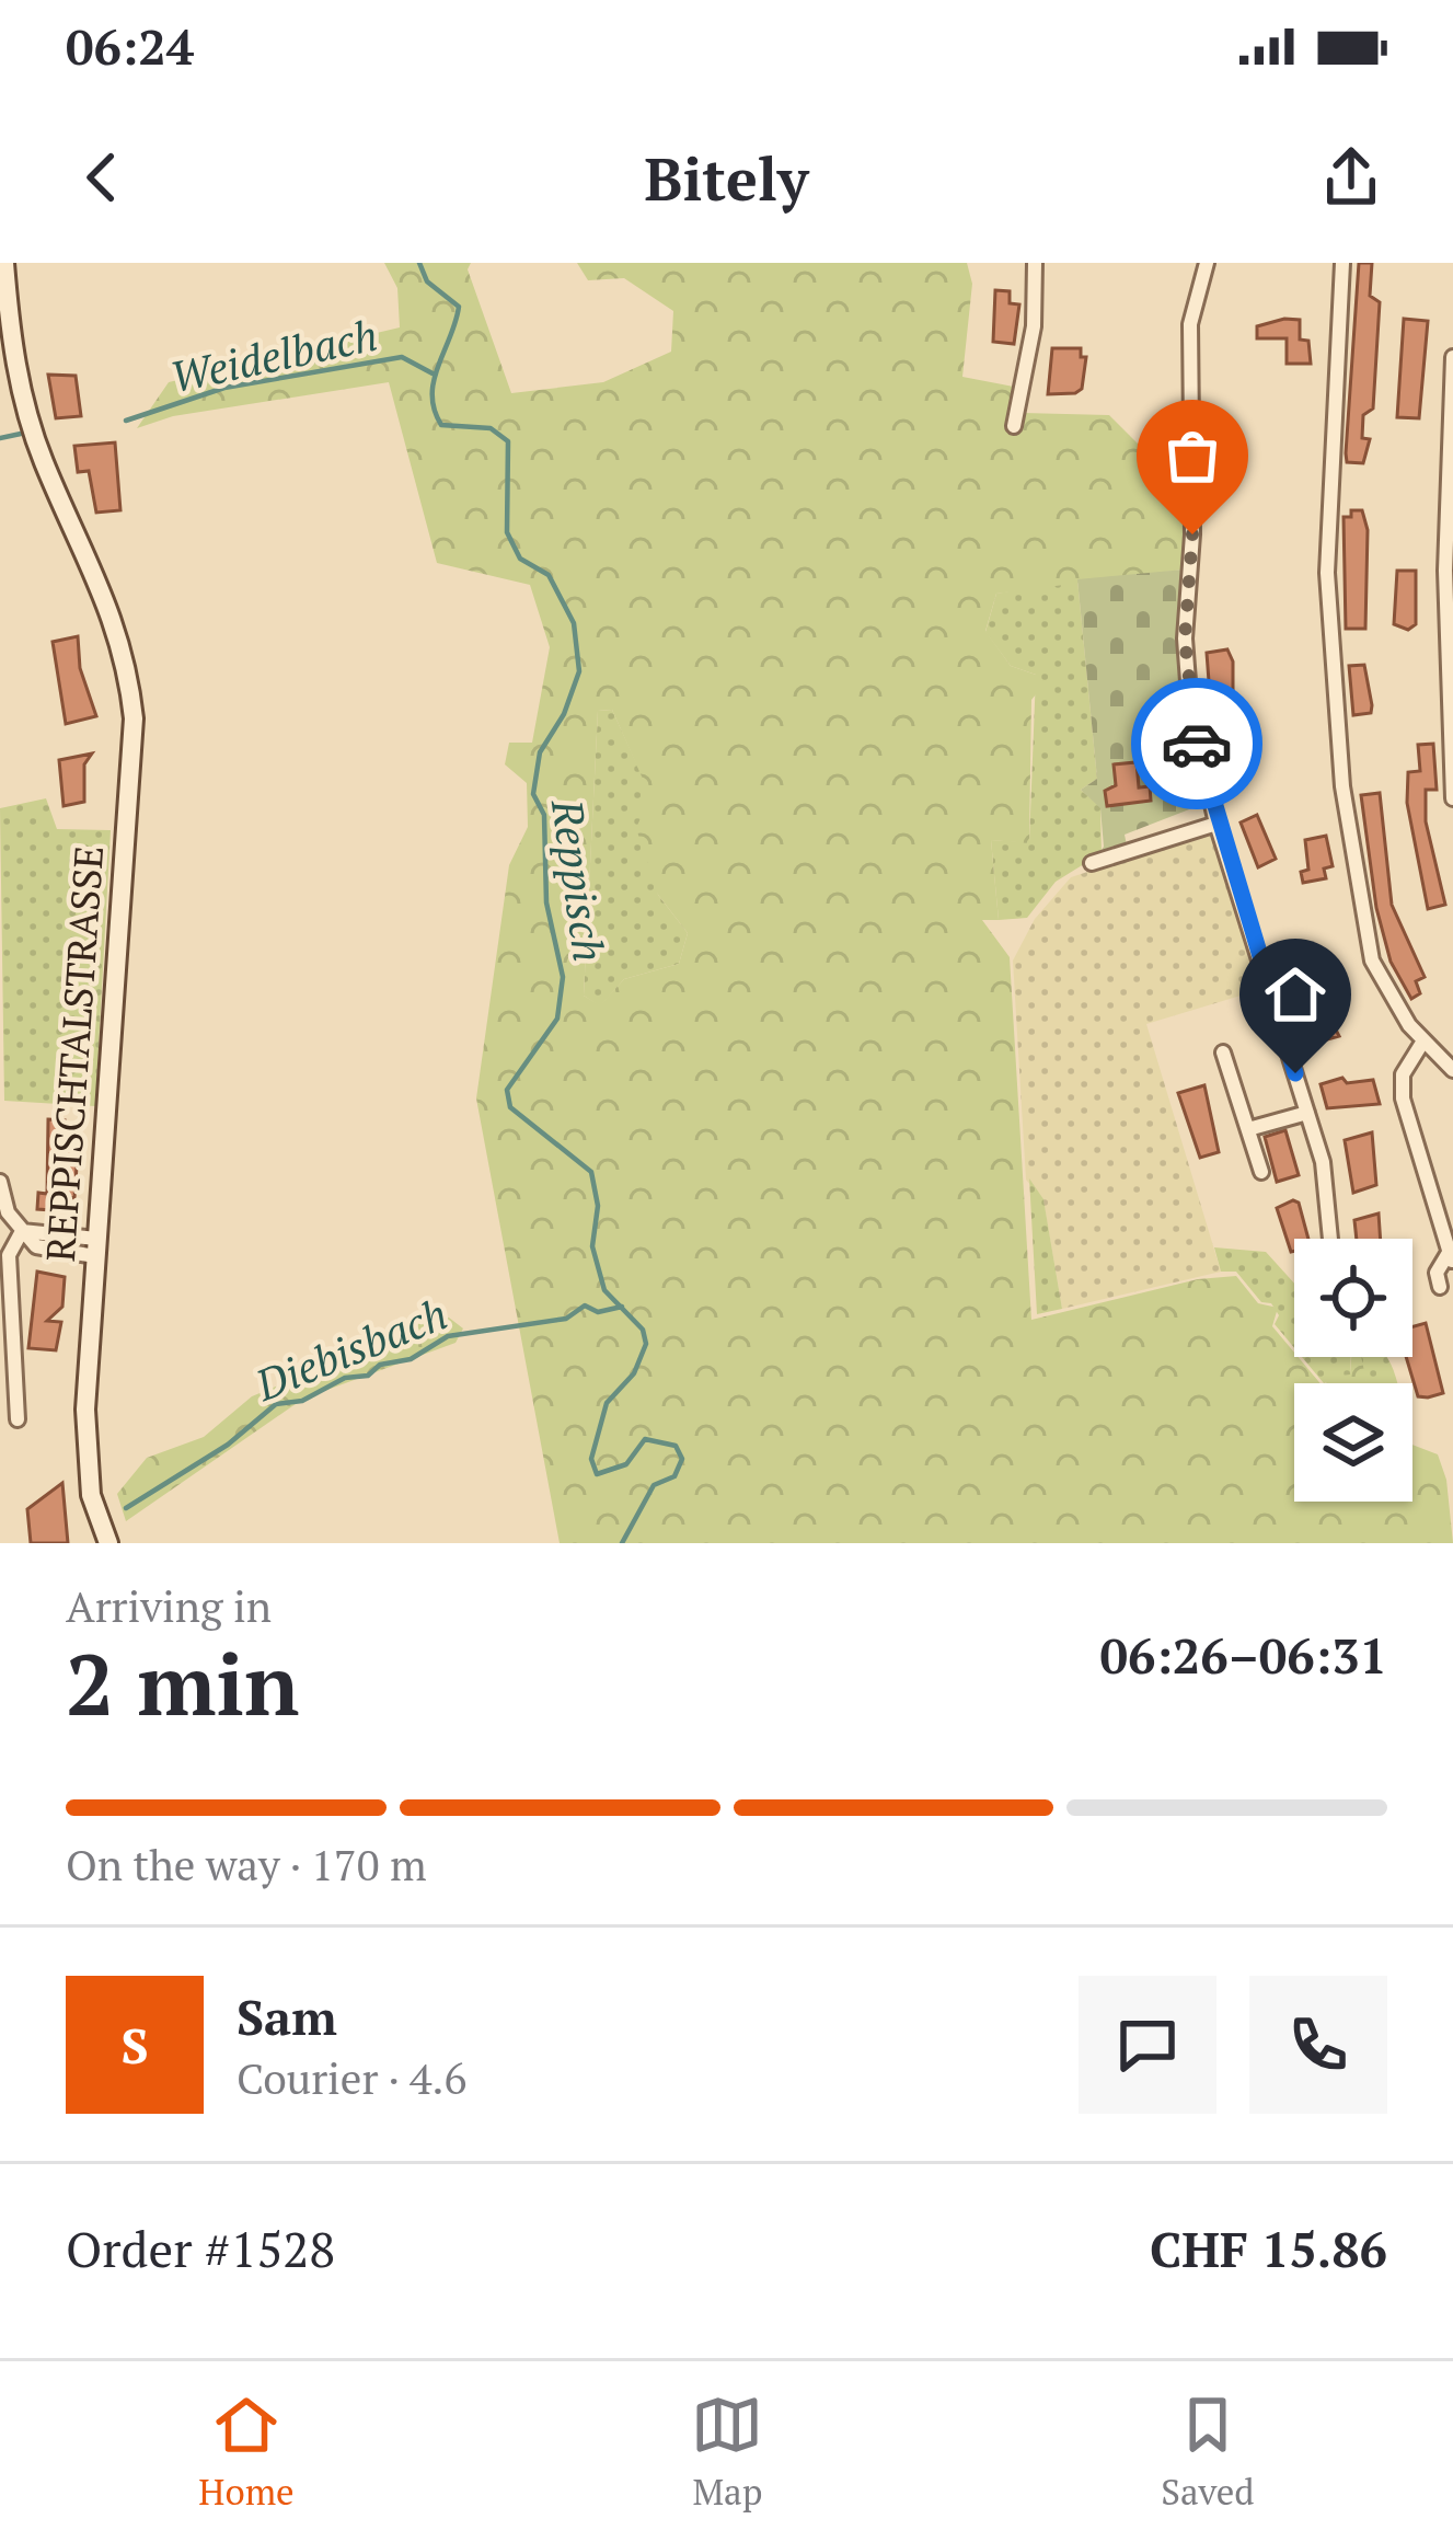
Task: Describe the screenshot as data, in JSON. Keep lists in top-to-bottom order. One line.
{"streets":{"main road":["REPPISCHTALSTRASSE"]},"water":["Weidelbach","Reppisch","Diebisbach"],"page":{"status":"06:24","header":"Bitely","heading":["2 min","Arriving in","06:26–06:31"],"panel":["Sam","Courier · 4.6","Order #1528","CHF 15.86"],"bar":"On the way · 170 m","round":"S","tabs":["Home","Map","Saved"]}}
